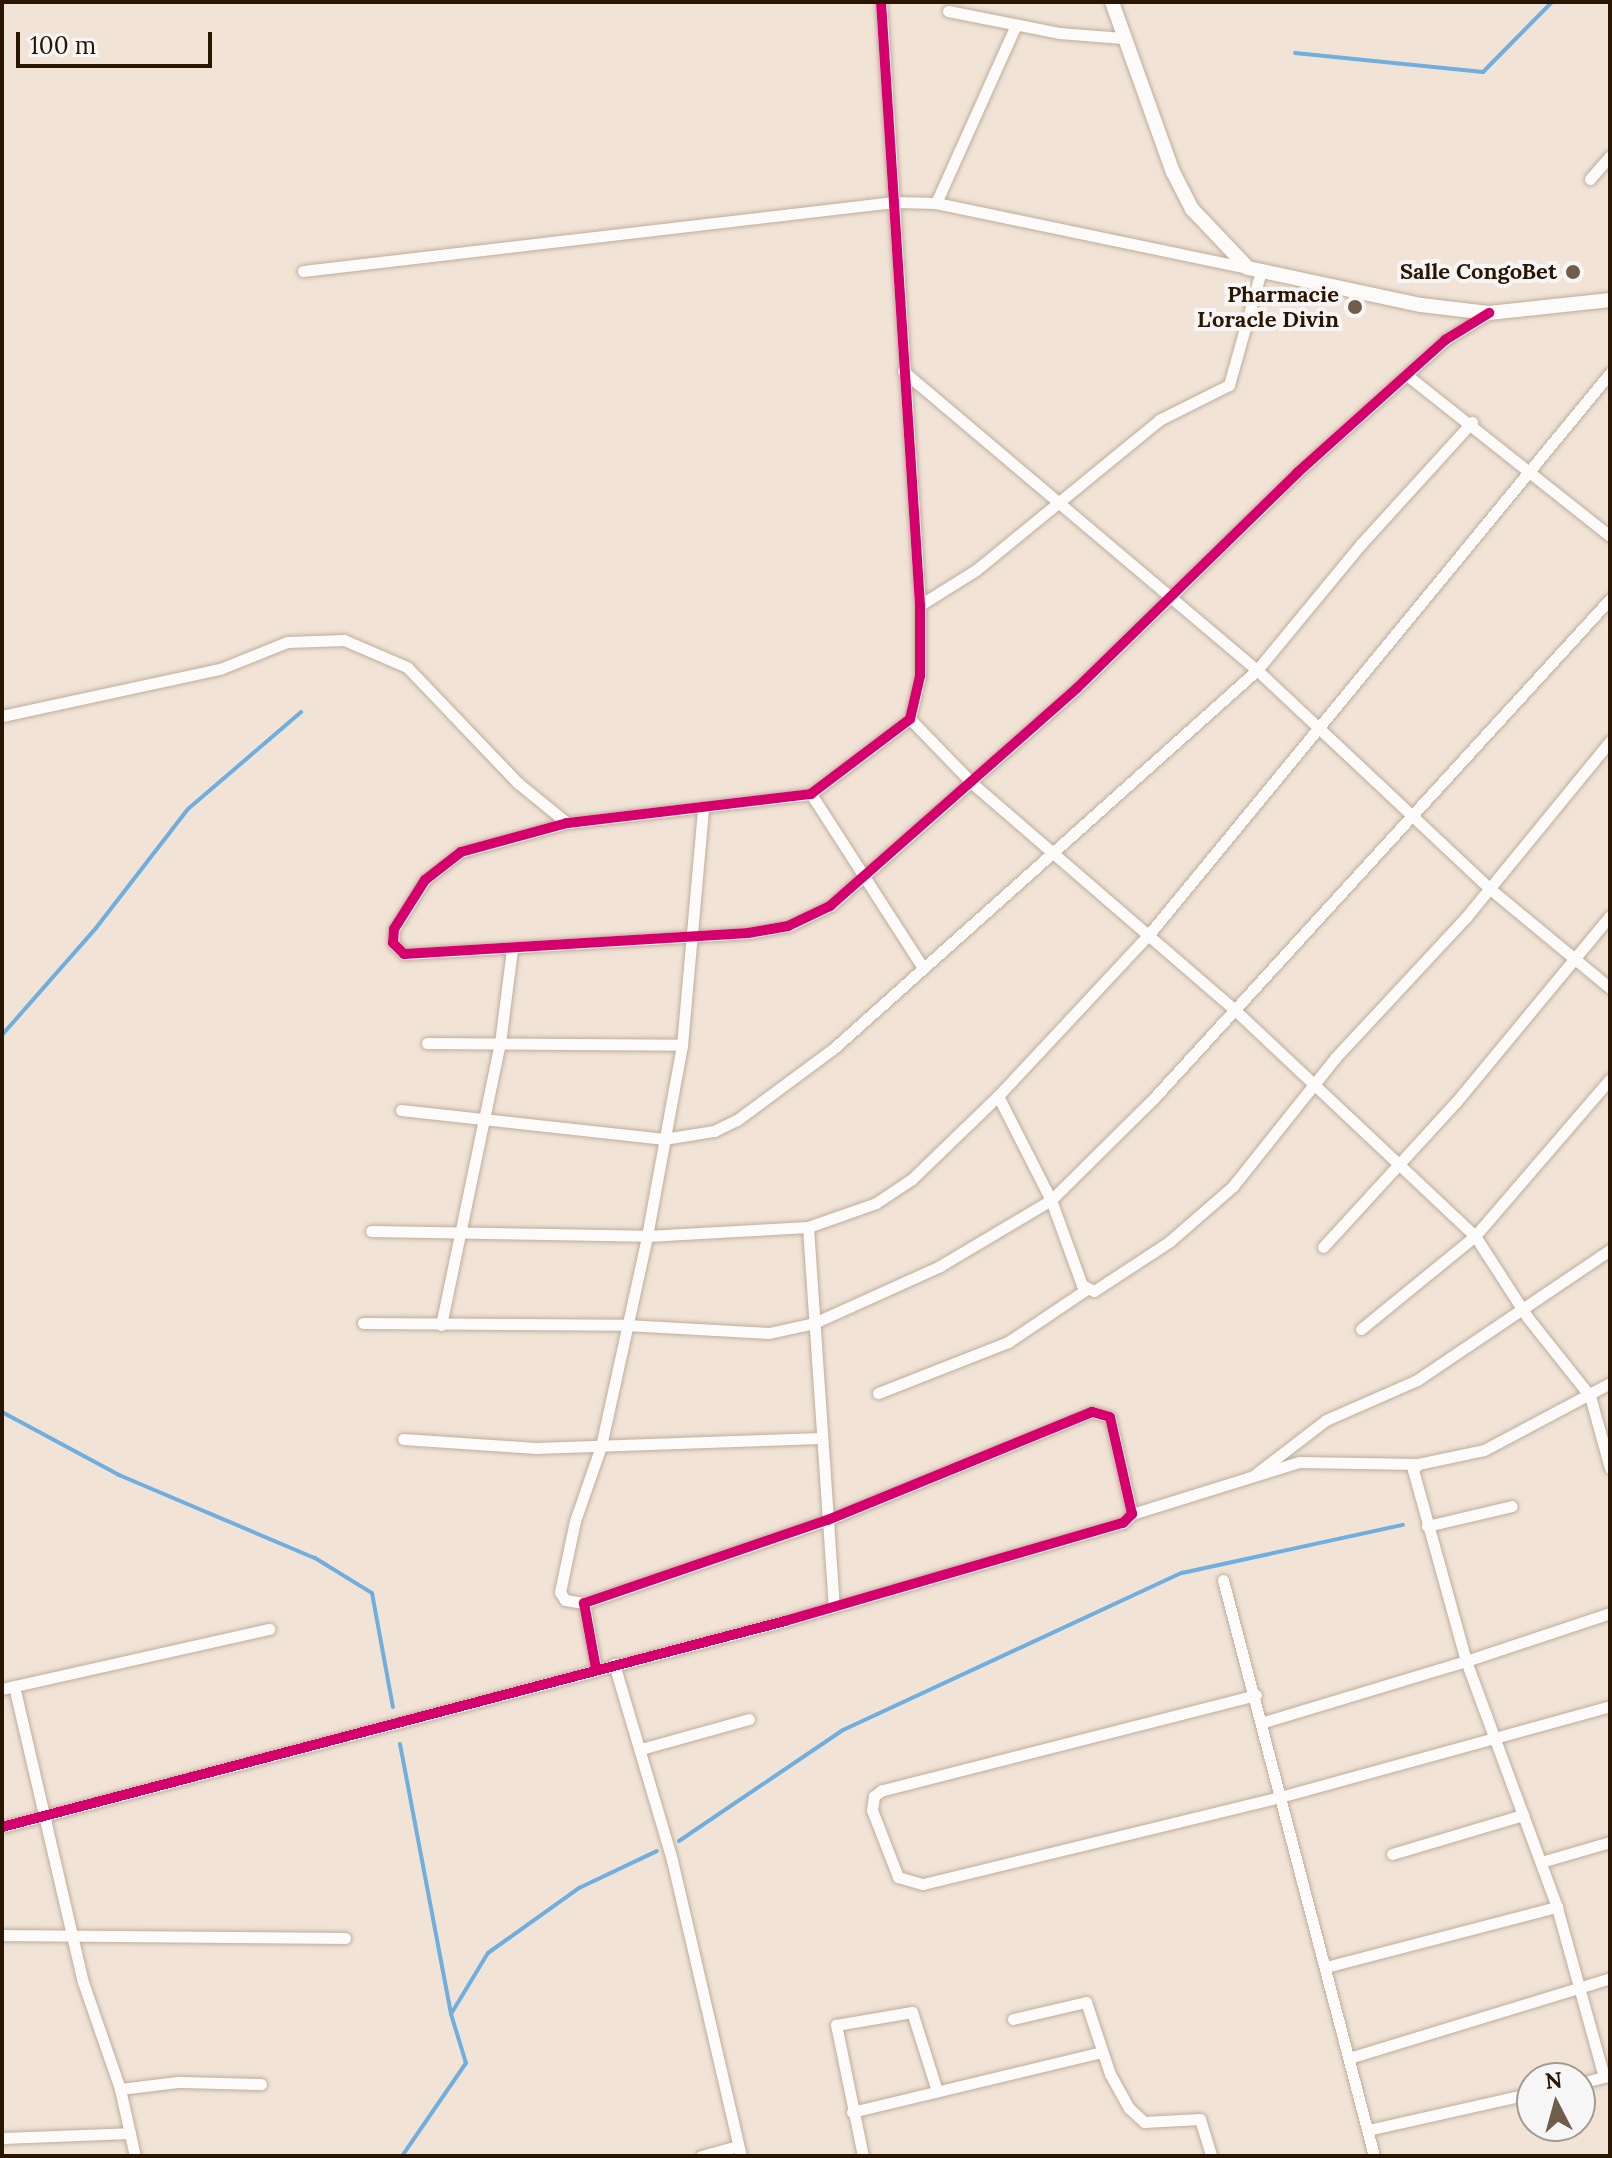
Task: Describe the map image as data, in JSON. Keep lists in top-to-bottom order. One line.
{"places":["Salle CongoBet","Pharmacie L'oracle Divin"],"scale_bar":"100 m","north":"top"}
